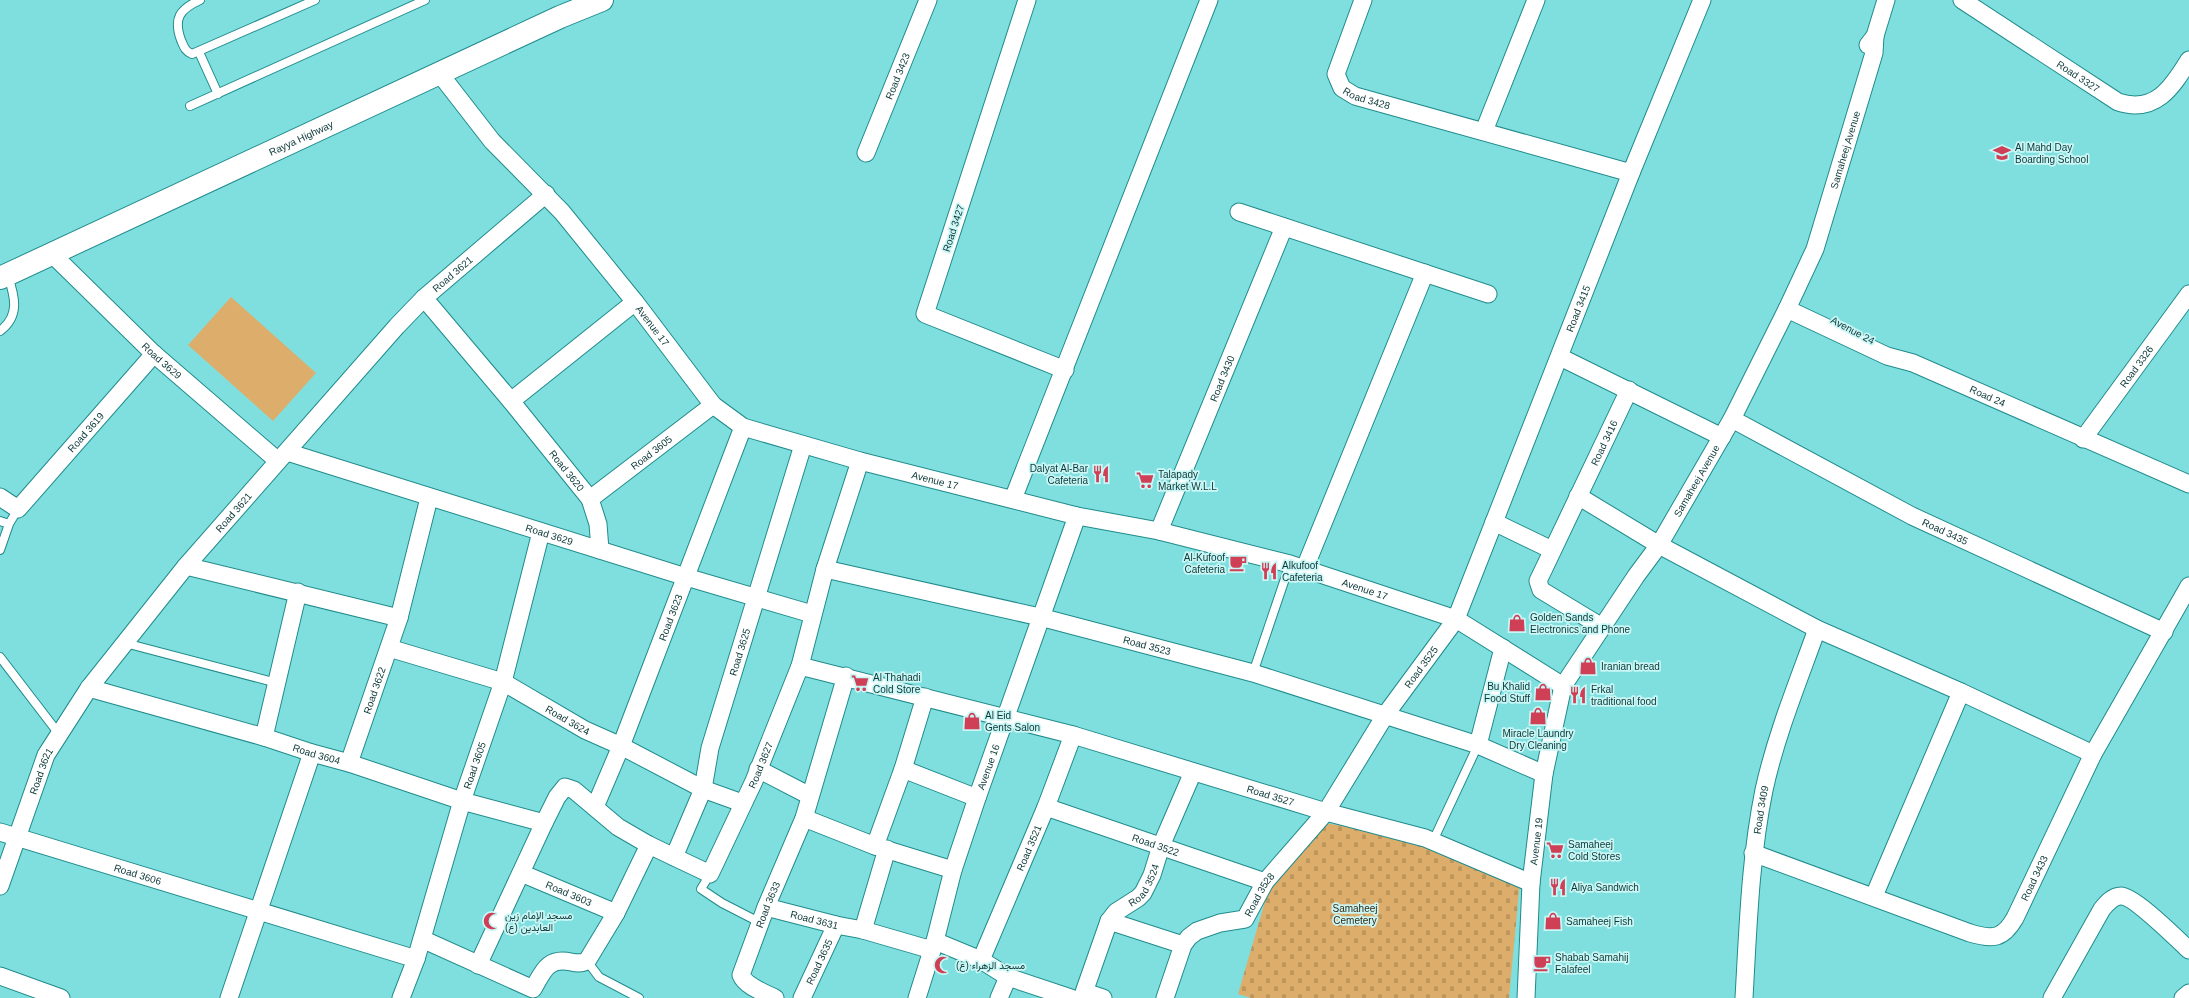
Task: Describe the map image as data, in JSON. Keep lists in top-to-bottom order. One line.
{"streets":{"main road":["Rayya Highway"],"street":["Road 3423","Road 3327","Road 3428","Samaheej Avenue","Road 3427","Road 3621","Road 3415","Avenue 17","Avenue 24","Road 3629","Road 3326","Road 3430","Road 24","Road 3619","Road 3416","Road 3605","Road 3620","Road 3435","Road 3623","Road 3523","Road 3625","Road 3525","Road 3622","Road 3624","Road 3604","Road 3627","Avenue 16","Road 3527","Road 3409","Avenue 19","Road 3522","Road 3521","Road 3606","Road 3433","Road 3524","Road 3603","Road 3528","Road 3633","Road 3631","Road 3635"]},"crossings":[["Road 3428","Road 3415"],["Rayya Highway","Avenue 17"],["Rayya Highway","Road 3629"],["Samaheej Avenue","Avenue 17"],["Samaheej Avenue","Avenue 24"],["Samaheej Avenue","Road 3416"],["Samaheej Avenue","Road 3435"],["Samaheej Avenue","Avenue 19"],["Road 3621","Avenue 17"],["Road 3621","Road 3629"],["Road 3621","Road 3620"],["Road 3621","Road 3604"],["Road 3621","Road 3606"],["Road 3415","Avenue 17"],["Road 3415","Road 3525"],["Avenue 17","Road 3430"],["Avenue 17","Road 3605"],["Avenue 17","Road 3623"],["Avenue 17","Road 3625"],["Avenue 17","Road 3525"],["Avenue 17","Road 3627"],["Avenue 17","Avenue 16"],["Avenue 17","Avenue 19"],["Avenue 24","Road 24"],["Road 3629","Road 3619"],["Road 3629","Road 3605"],["Road 3629","Road 3620"],["Road 3629","Road 3623"],["Road 3629","Road 3625"],["Road 3629","Road 3622"],["Road 3629","Road 3627"],["Road 3326","Road 24"],["Road 3605","Road 3620"],["Road 3605","Road 3624"],["Road 3605","Road 3604"],["Road 3605","Road 3606"],["Road 3435","Road 3433"],["Road 3623","Road 3624"],["Road 3523","Road 3525"],["Road 3523","Avenue 16"],["Road 3625","Road 3624"],["Road 3525","Road 3527"],["Road 3525","Road 3528"],["Road 3622","Road 3624"],["Road 3622","Road 3604"],["Road 3624","Road 3627"],["Road 3627","Road 3633"],["Road 3627","Road 3631"],["Avenue 16","Road 3527"],["Avenue 16","Road 3631"],["Road 3527","Avenue 19"],["Road 3527","Road 3521"],["Road 3527","Road 3524"],["Road 3527","Road 3528"],["Road 3409","Road 3433"],["Road 3522","Road 3521"],["Road 3522","Road 3524"],["Road 3522","Road 3528"],["Road 3633","Road 3631"],["Road 3631","Road 3635"]],"parks":["Samaheej Cemetery"],"places":{"school or university":["Al Mahd Day Boarding School"],"restaurant":["Dalyat Al-Bar Cafeteria","Alkufoof Cafeteria","Frkal traditional food","Aliya Sandwich"],"supermarket":["Talapady Market W.L.L","Al Thahadi Cold Store","Samaheej Cold Stores"],"cafe":["Al-Kufoof Cafeteria","Shabab Samahij Falafeel"],"shop":["Golden Sands Electronics and Phone","Iranian bread","Bu Khalid Food Stuff","Miracle Laundry Dry Cleaning","Al Eid Gents Salon","Samaheej Fish"],"mosque":["مسجد الإمام زين العابدين (ع)","مسجد الزهراء (ع)"]}}
